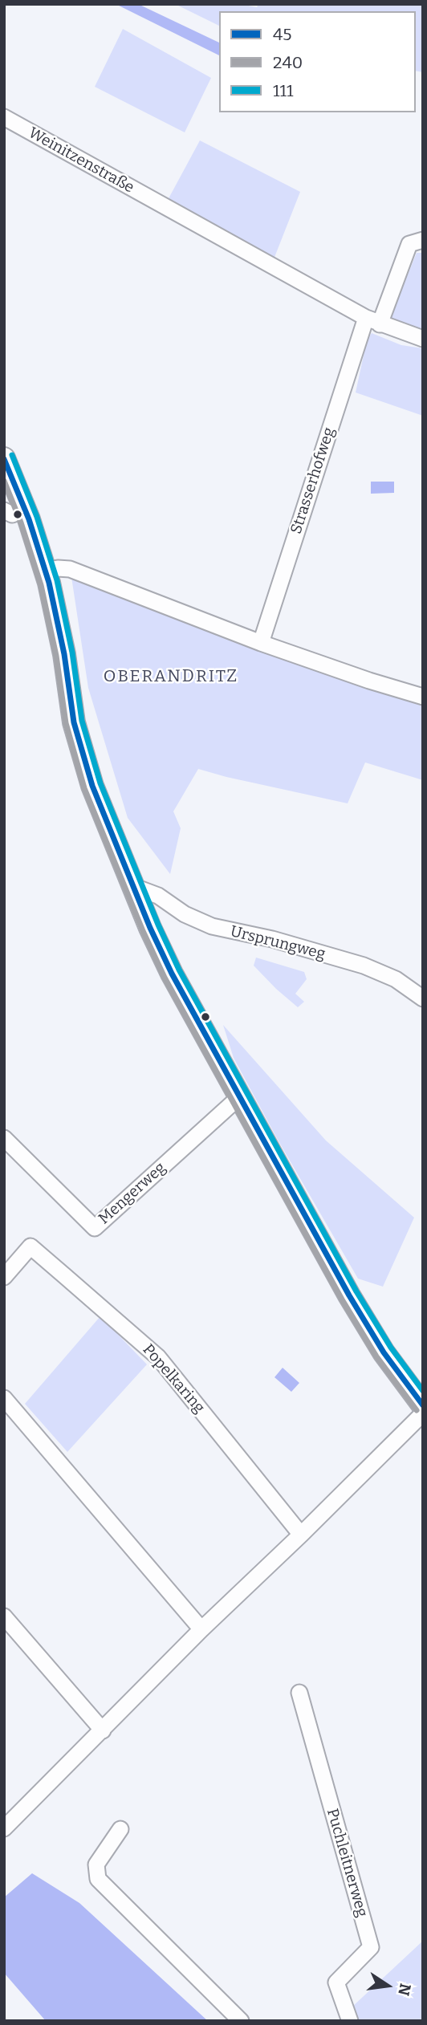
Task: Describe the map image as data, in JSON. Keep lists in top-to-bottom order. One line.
{"streets":{"street":["Weinitzenstraße","Strasserhofweg","Ursprungweg","Mengerweg","Popelkaring","Puchleitnerweg"]},"crossings":[["Weinitzenstraße","Strasserhofweg"]],"districts":["OBERANDRITZ"],"lines":["transit line 111","transit line 45","transit line 240"],"legend":["45","240","111"],"north":"right"}
